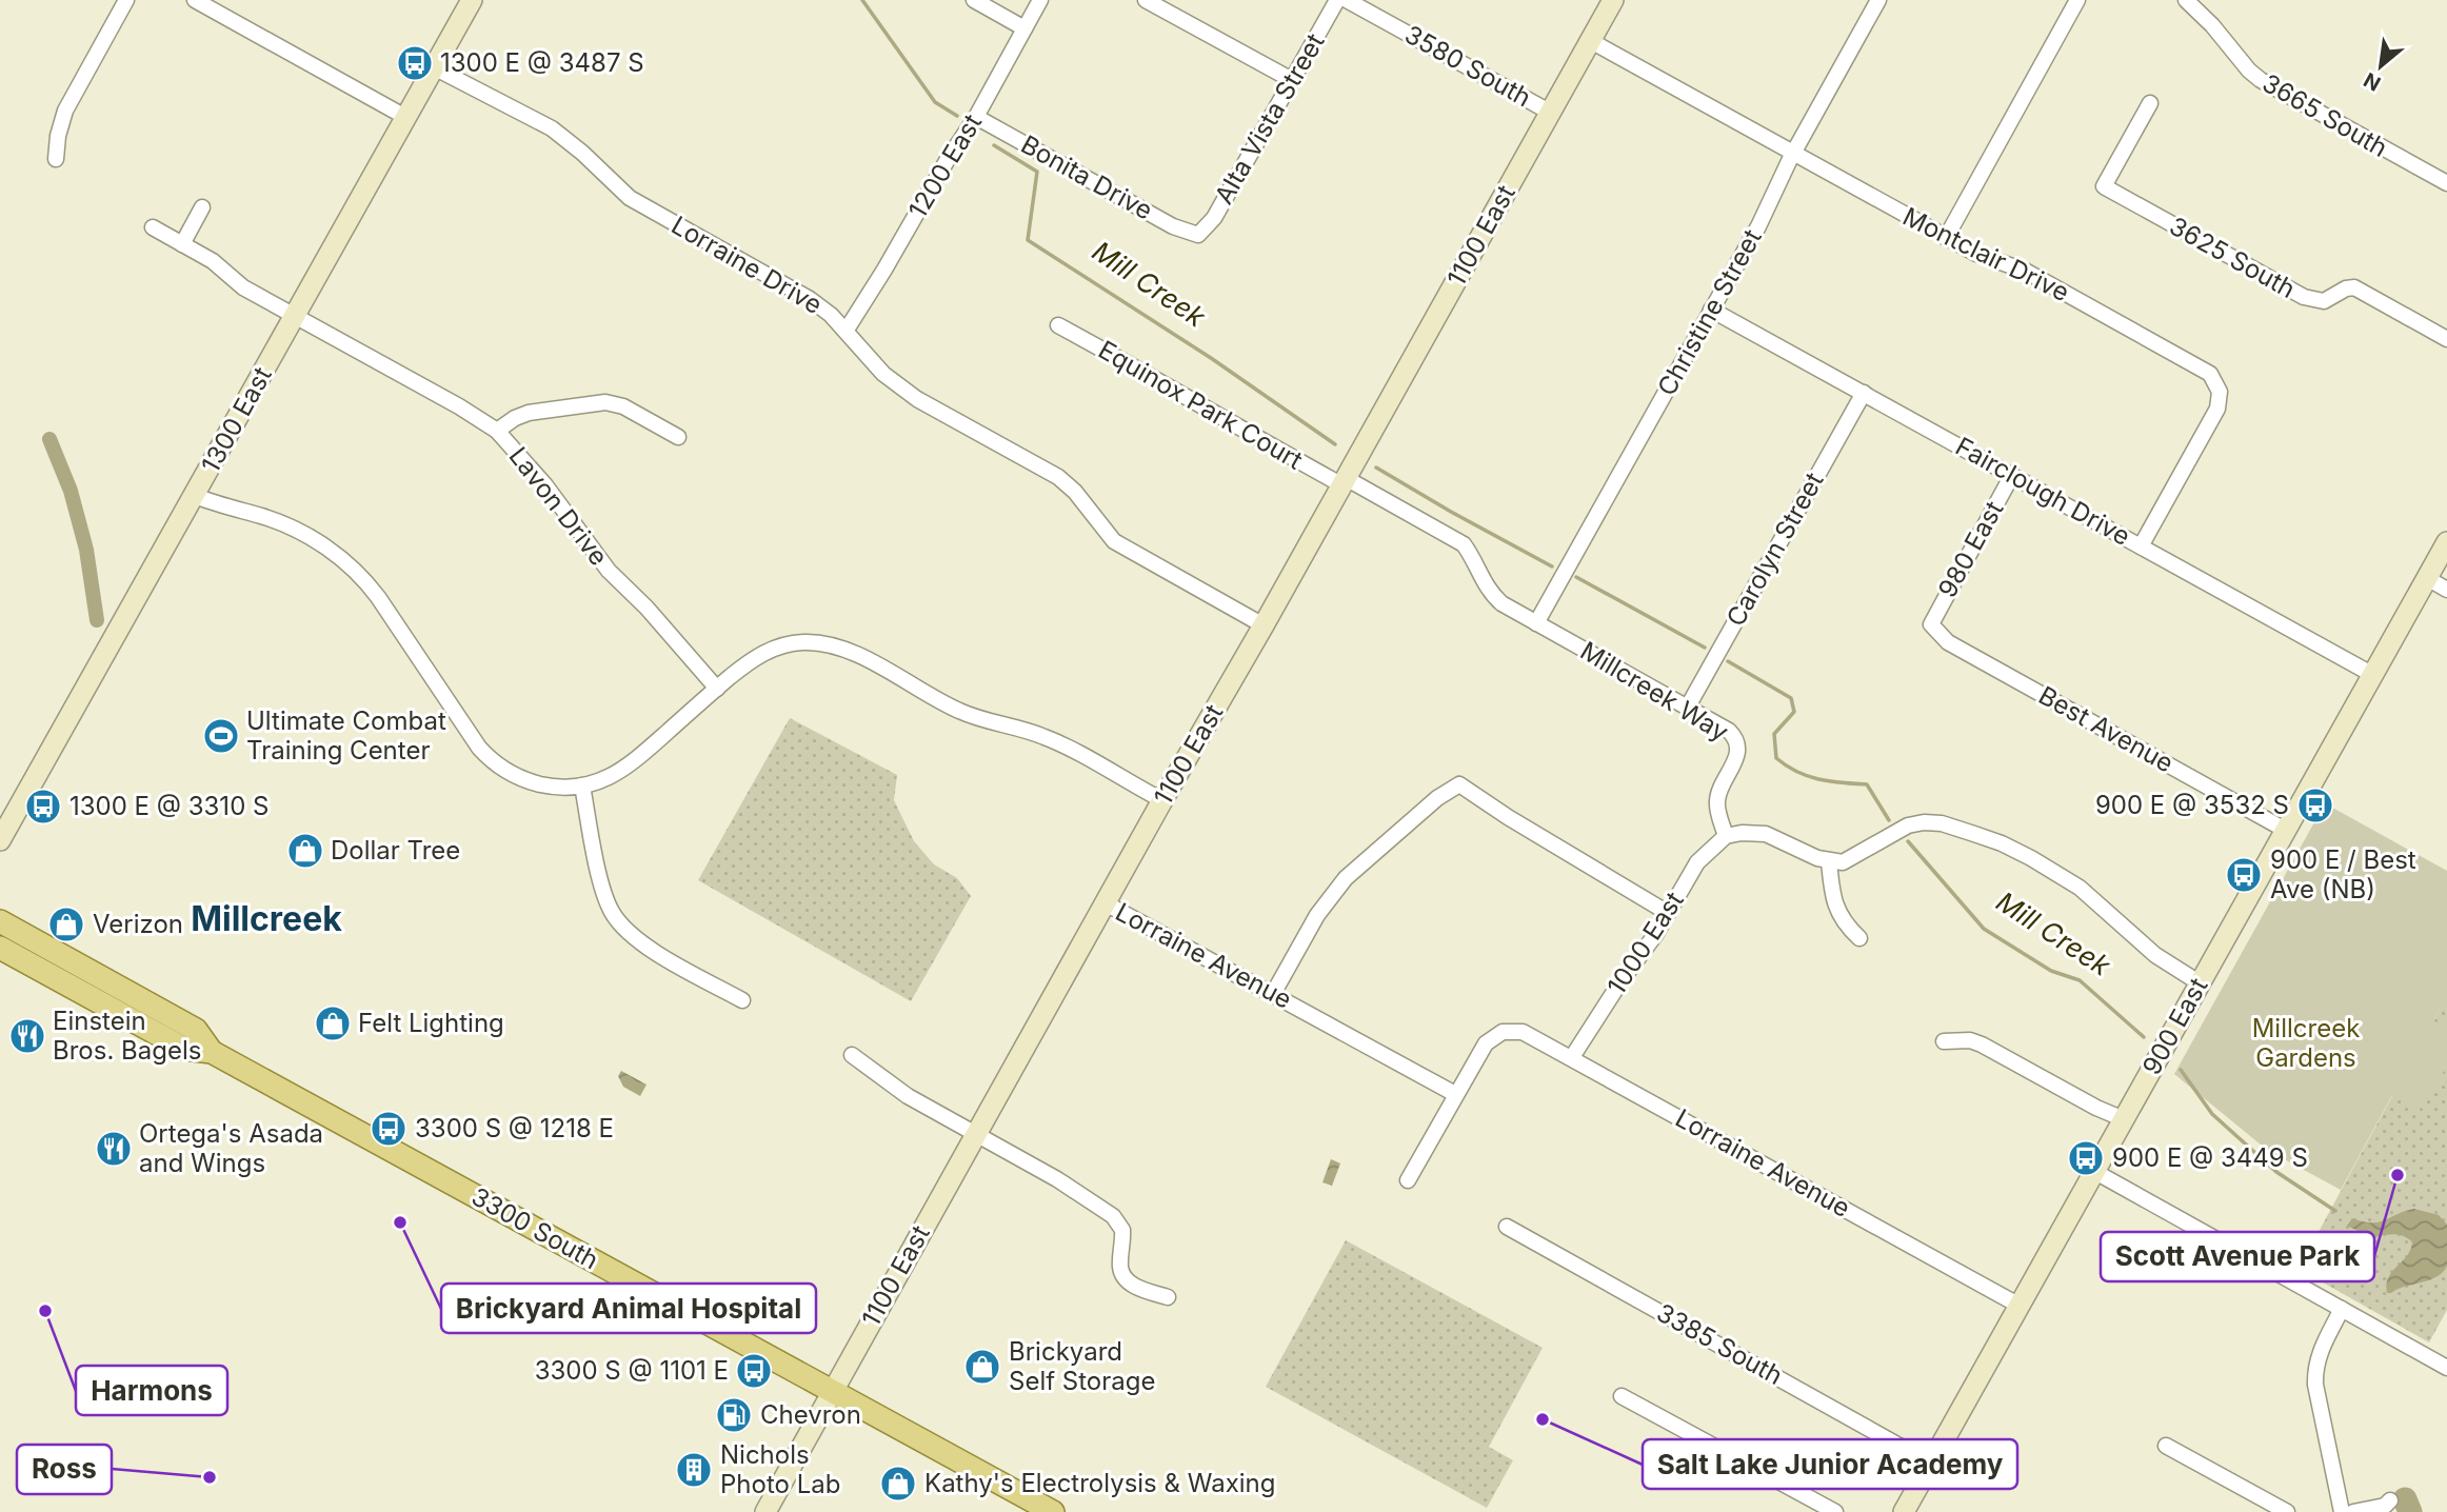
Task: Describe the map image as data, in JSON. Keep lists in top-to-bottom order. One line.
{"streets":{"main road":["1100 East","1300 East","900 East","3300 South"],"street":["3580 South","3665 South","Alta Vista Street","1200 East","Bonita Drive","Montclair Drive","3625 South","Lorraine Drive","Christine Street","Equinox Park Court","Fairclough Drive","Lavon Drive","Carolyn Street","980 East","Millcreek Way","Best Avenue","1000 East","Lorraine Avenue","3385 South"]},"crossings":[["3580 South","1100 East"],["Alta Vista Street","Bonita Drive"],["1200 East","Bonita Drive"],["1200 East","Lorraine Drive"],["1100 East","Montclair Drive"],["1100 East","Lorraine Drive"],["1100 East","Equinox Park Court"],["1100 East","Millcreek Way"],["1100 East","Lorraine Avenue"],["1100 East","3300 South"],["Montclair Drive","Christine Street"],["Montclair Drive","Fairclough Drive"],["Lorraine Drive","1300 East"],["Christine Street","Fairclough Drive"],["Christine Street","Millcreek Way"],["Equinox Park Court","Millcreek Way"],["1300 East","Lavon Drive"],["Fairclough Drive","Carolyn Street"],["Fairclough Drive","980 East"],["Fairclough Drive","900 East"],["Carolyn Street","Millcreek Way"],["980 East","Best Avenue"],["Millcreek Way","1000 East"],["Best Avenue","900 East"],["1000 East","Lorraine Avenue"],["Lorraine Avenue","900 East"],["900 East","3385 South"]],"districts":["Millcreek"],"water":["Mill Creek"],"parks":["Millcreek Gardens"],"places":{"bus stop":["1300 E @ 3487 S","900 E @ 3532 S","1300 E @ 3310 S","900 E / Best Ave (NB)","3300 S @ 1218 E","900 E @ 3449 S","3300 S @ 1101 E"],"sports":["Ultimate Combat Training Center"],"shop":["Dollar Tree","Verizon","Felt Lighting","Brickyard Self Storage","Kathy's Electrolysis & Waxing"],"restaurant":["Einstein Bros. Bagels","Ortega's Asada and Wings"],"other":["Scott Avenue Park","Brickyard Animal Hospital","Harmons","Salt Lake Junior Academy","Ross"],"fuel station":["Chevron"],"building":["Nichols Photo Lab"]},"north":"bottom left"}
